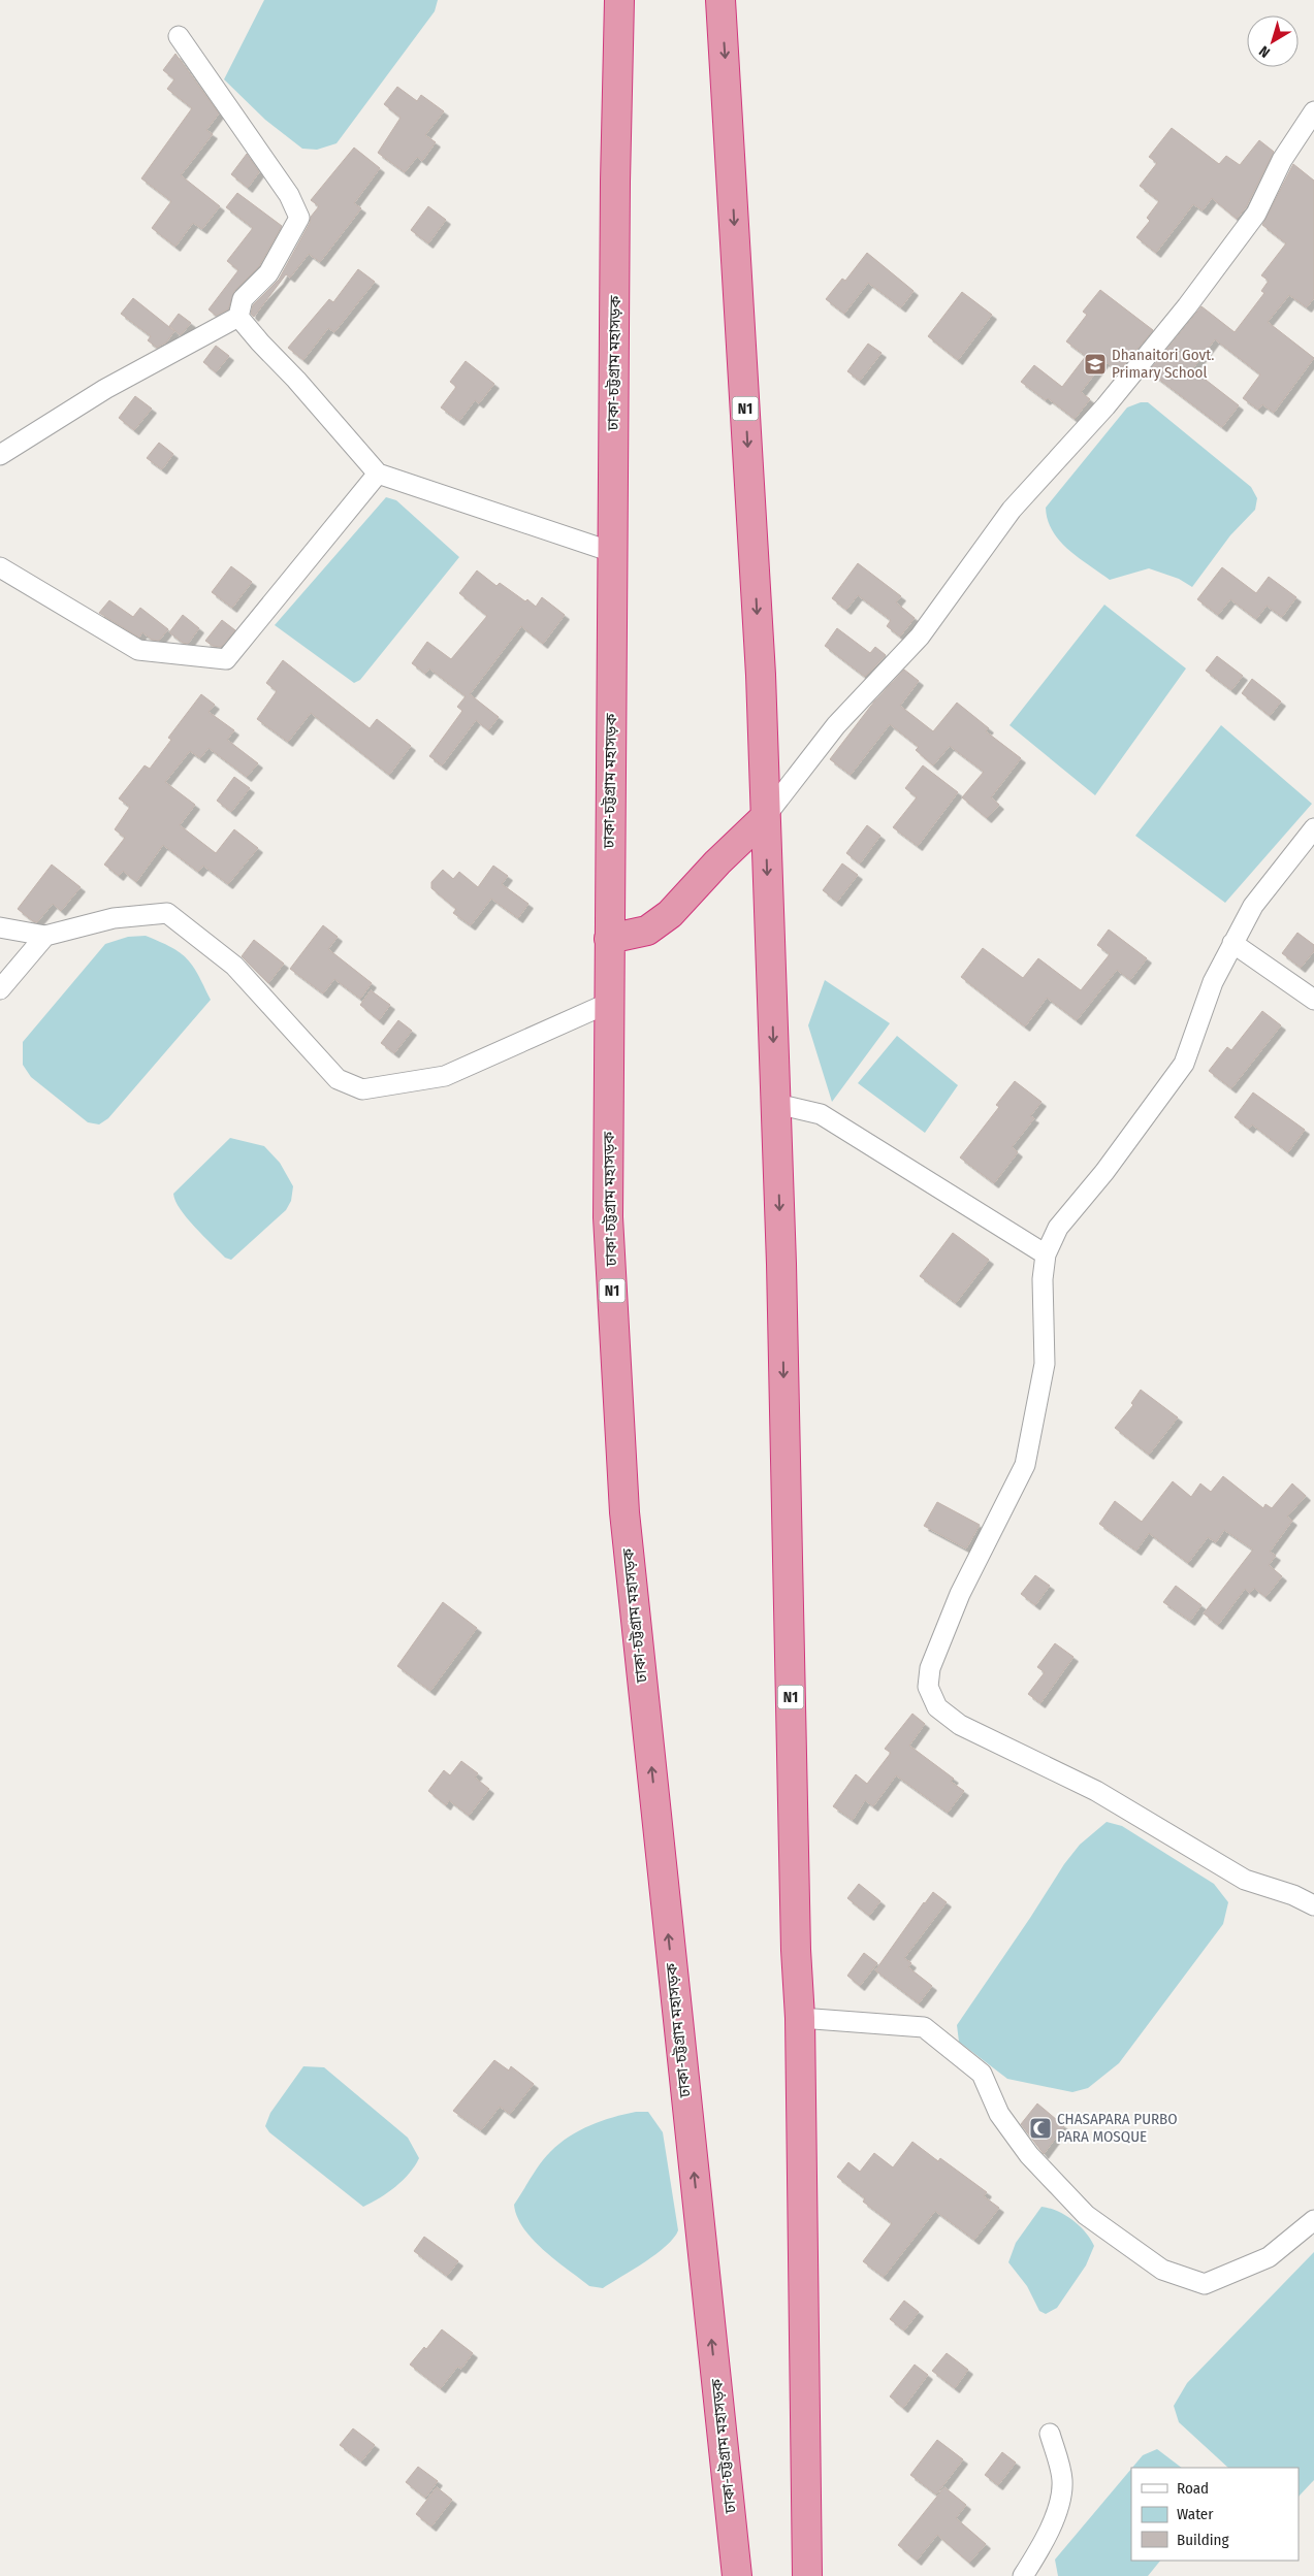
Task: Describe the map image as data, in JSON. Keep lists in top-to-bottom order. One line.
{"streets":{"highway":["ঢাকা-চট্টগ্রাম মহাসড়ক","N1"]},"places":{"school or university":["Dhanaitori Govt. Primary School"],"mosque":["CHASAPARA PURBO PARA MOSQUE"]},"legend":["Road","Water","Building"],"north":"bottom left"}
